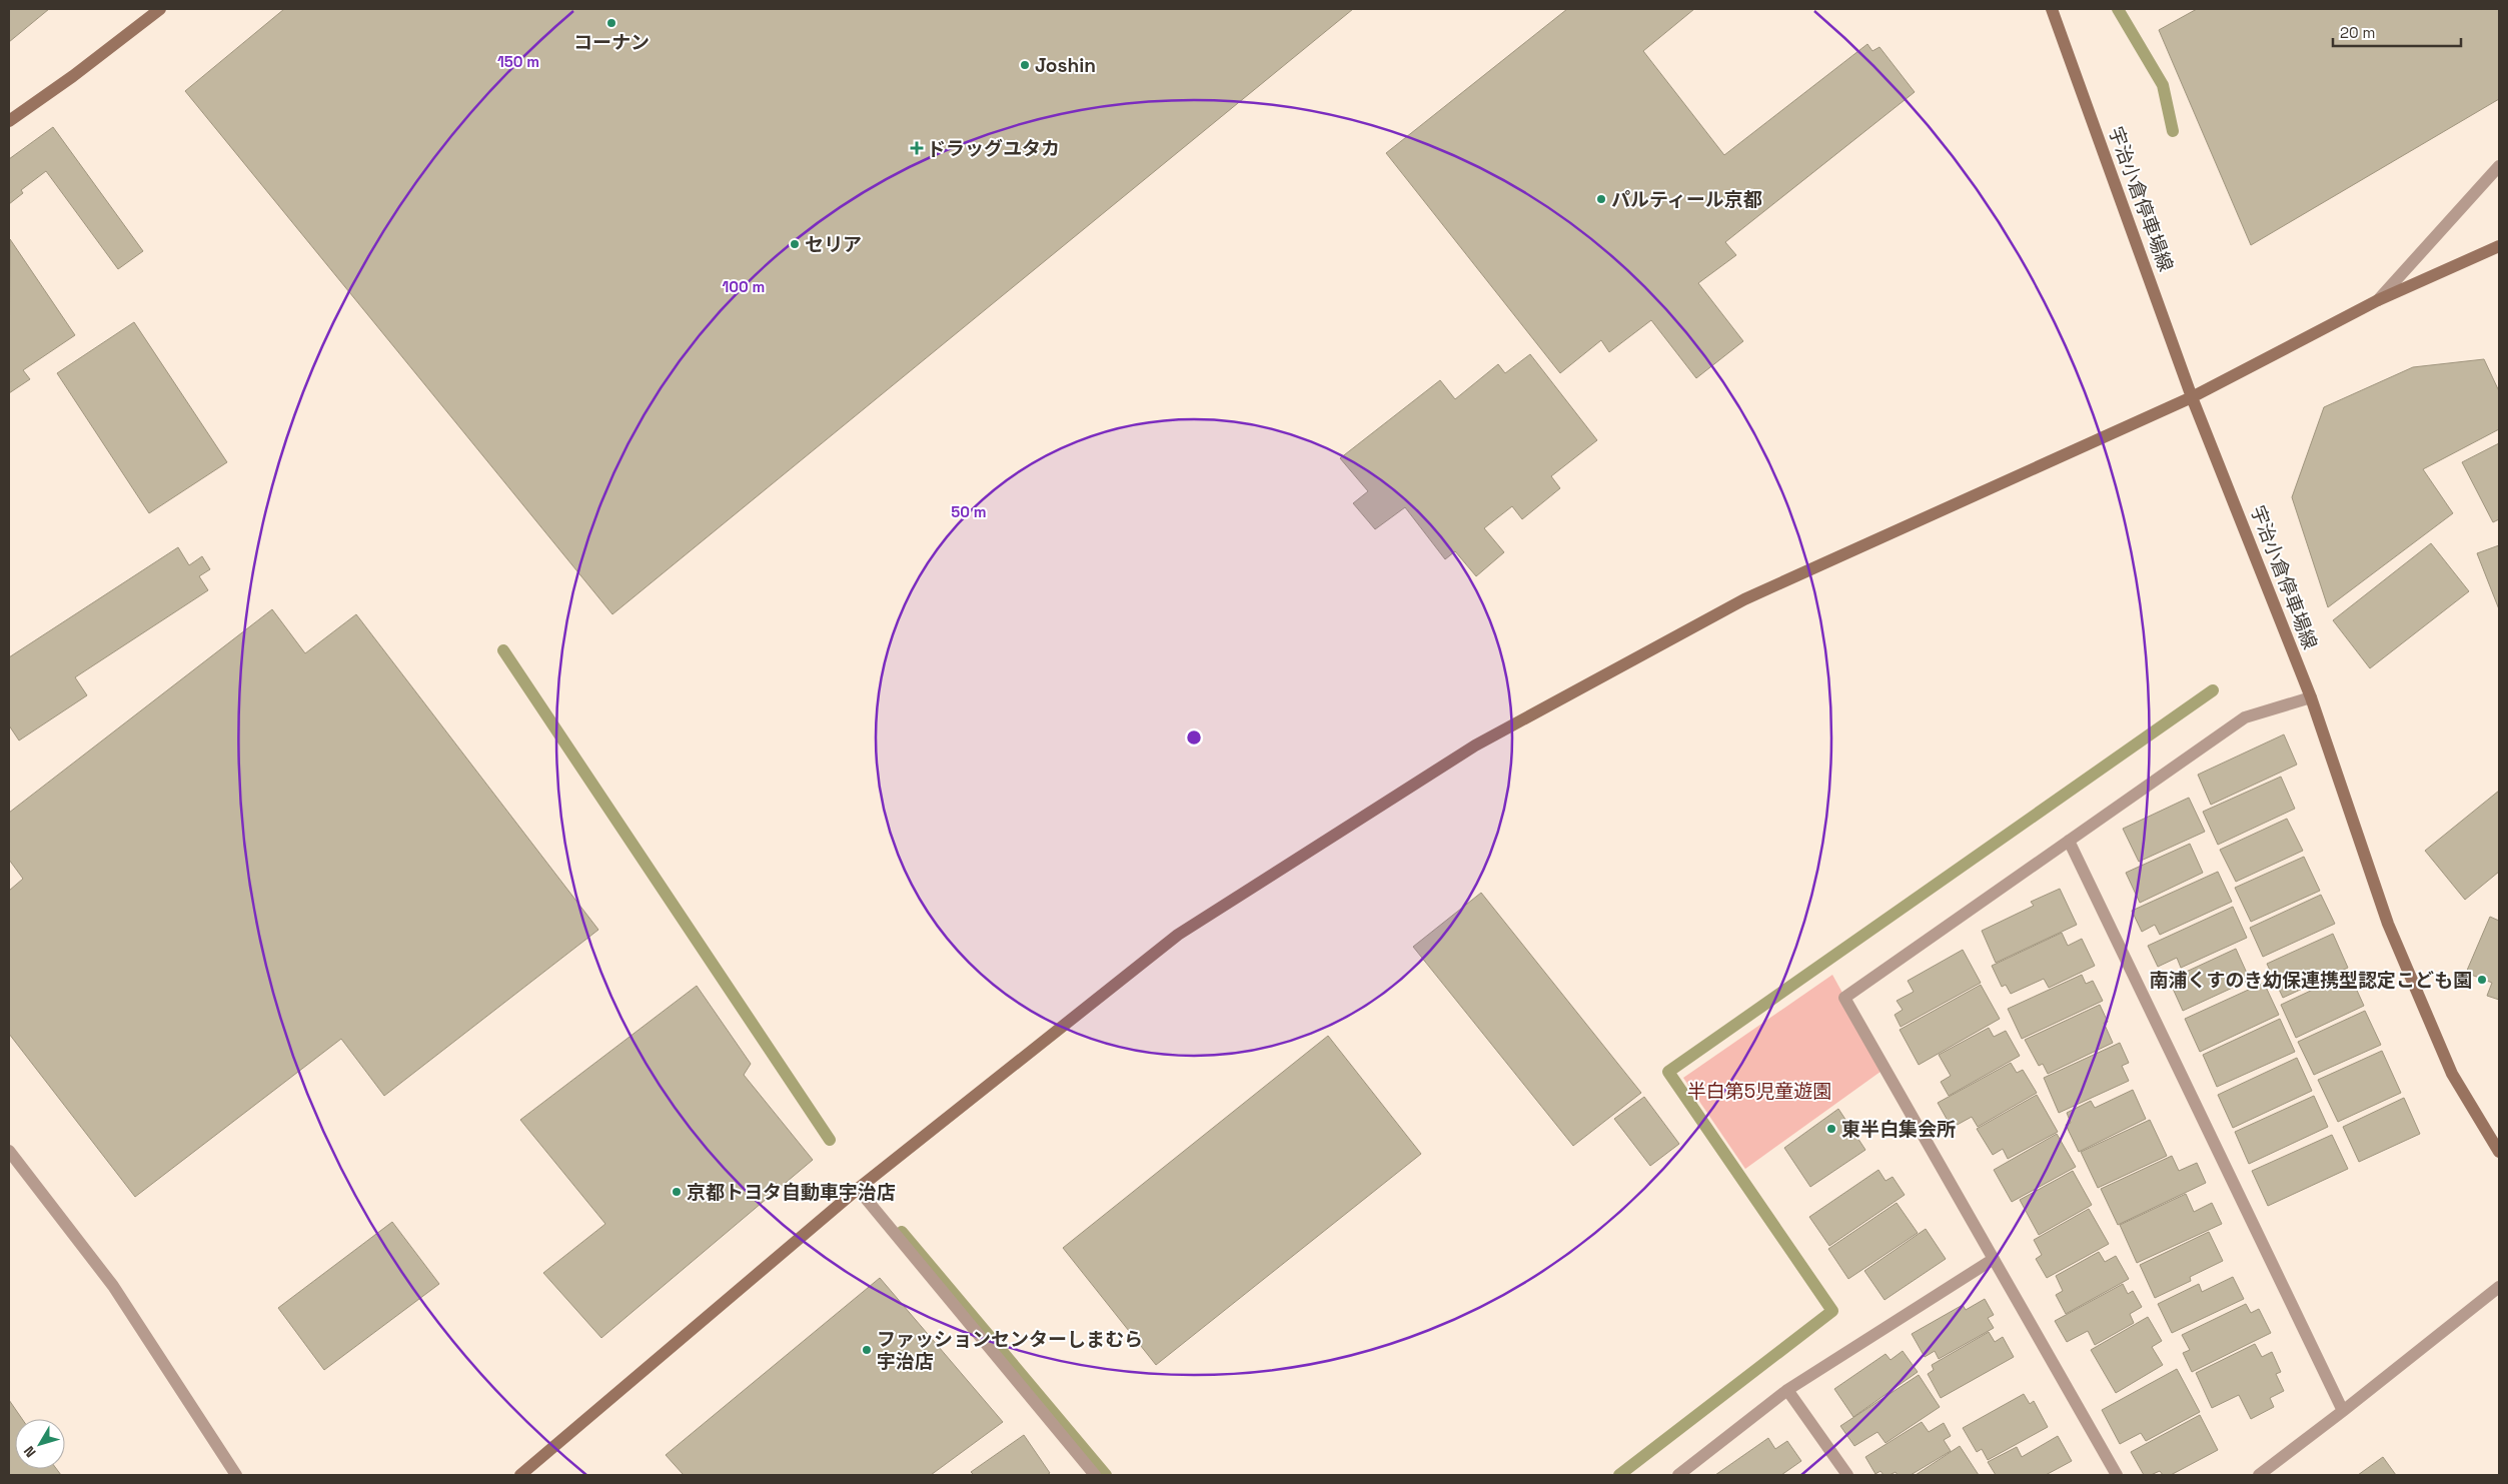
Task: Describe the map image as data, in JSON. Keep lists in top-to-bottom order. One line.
{"streets":{"street":["宇治小倉停車場線"]},"parks":["半白第5児童遊園"],"places":{"other":["コーナン","Joshin","パルティール京都","セリア","南浦くすのき幼保連携型認定こども園","東半白集会所","京都トヨタ自動車宇治店","ファッションセンターしまむら 宇治店"],"health":["ドラッグユタカ"]},"scale_bar":"20 m","north":"bottom left","rings":["150 m","100 m","50 m"]}
